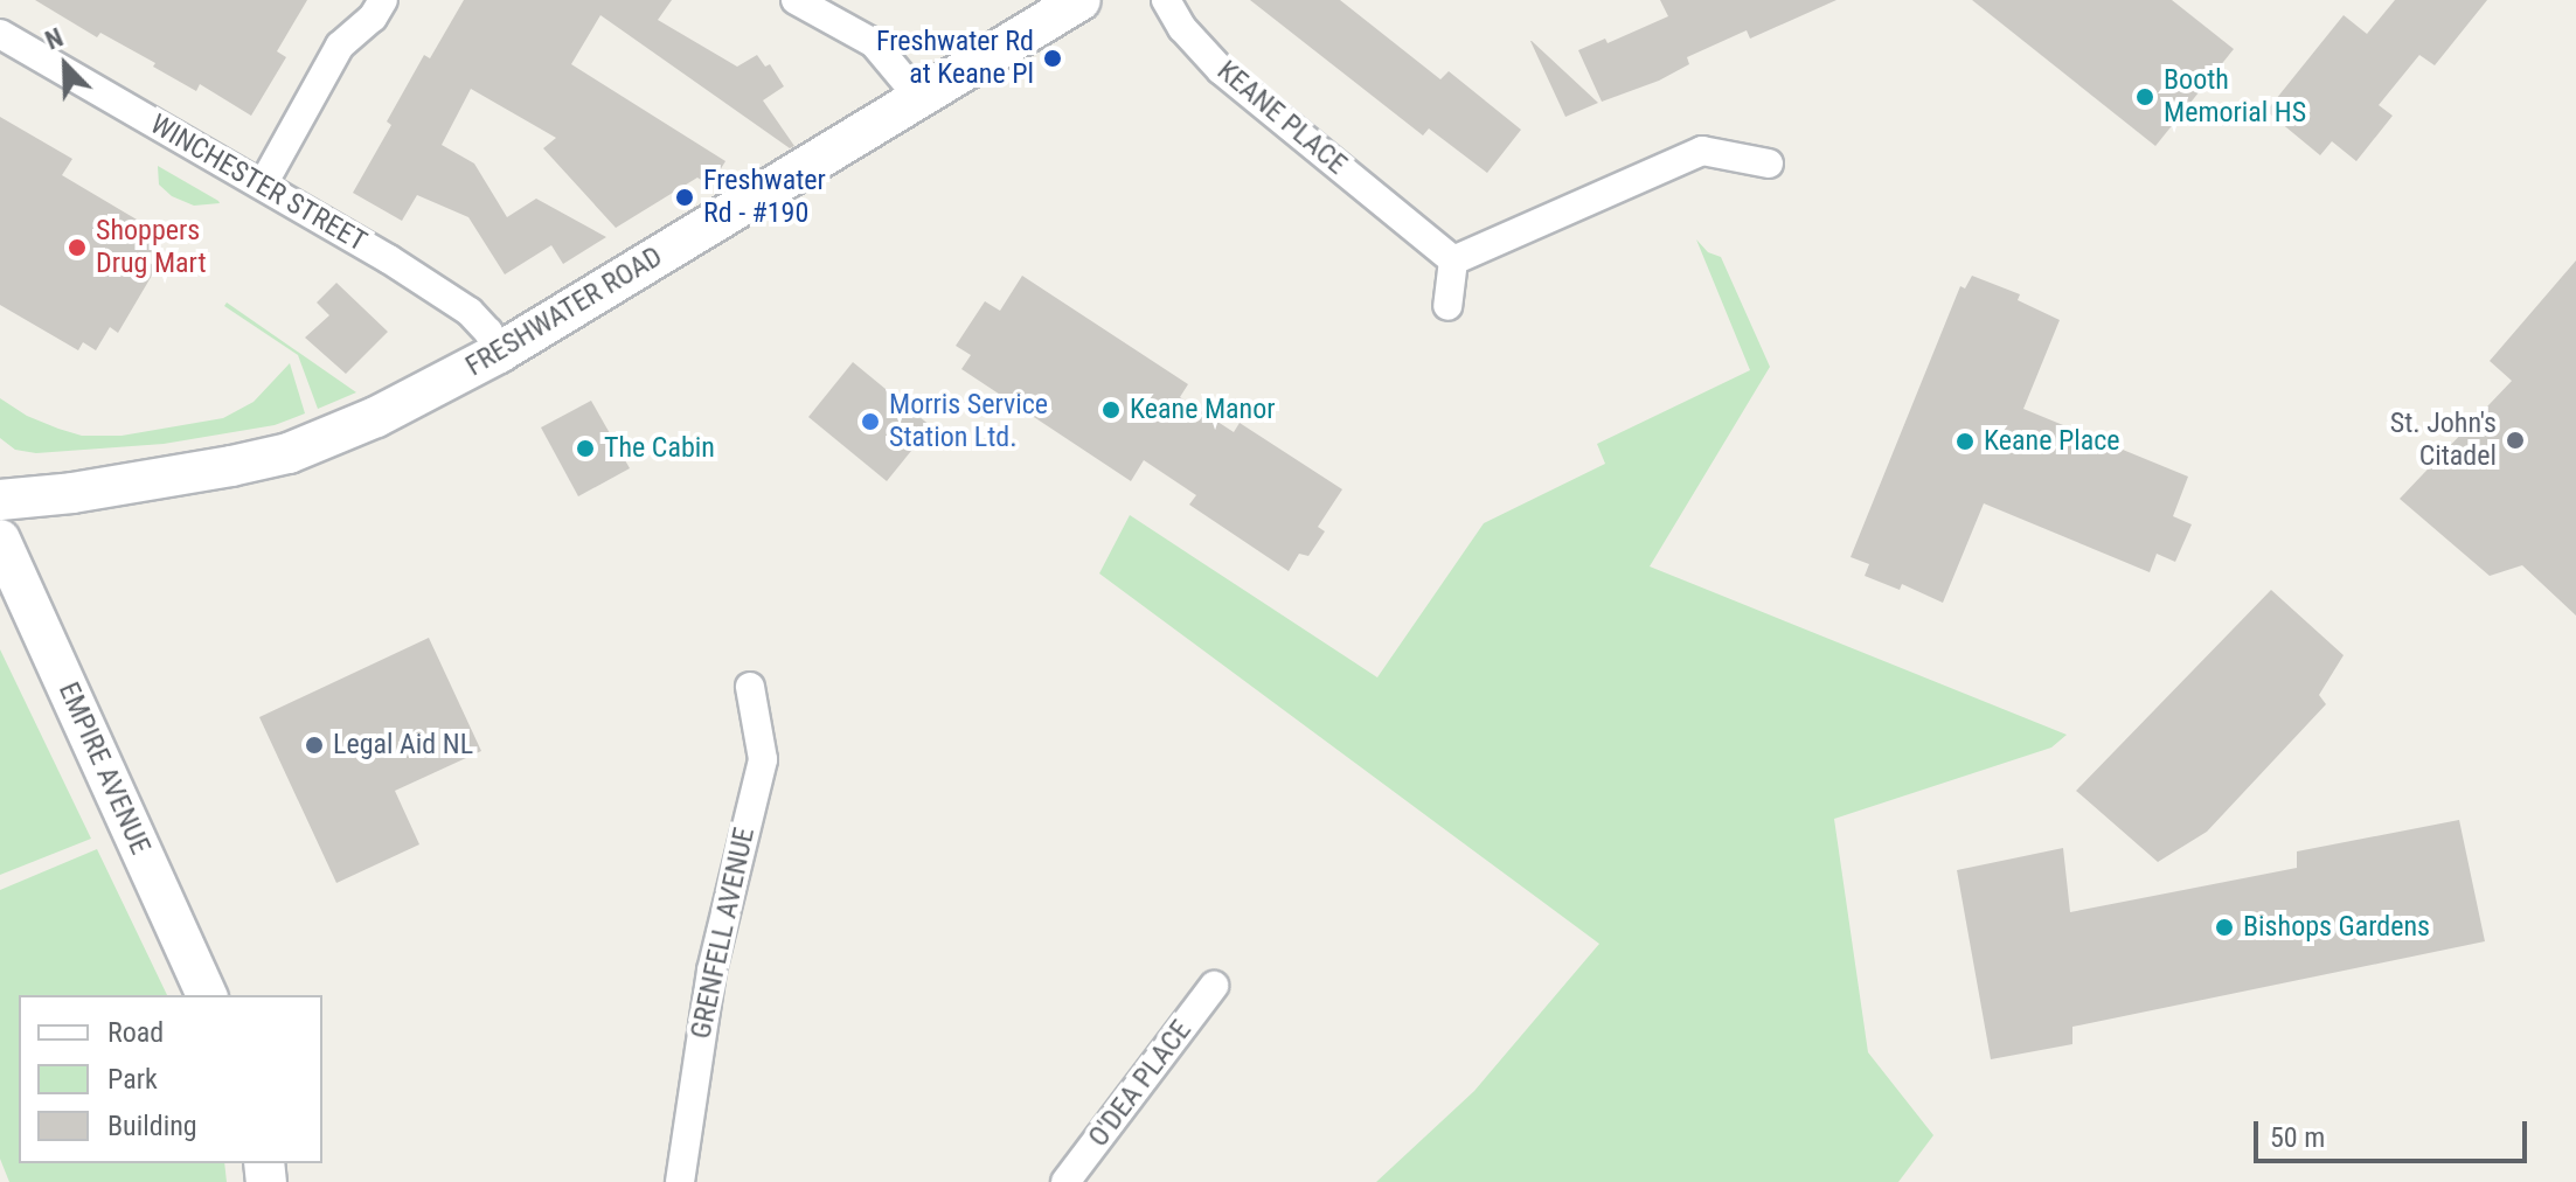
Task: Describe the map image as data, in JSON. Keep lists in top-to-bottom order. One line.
{"streets":{"main road":["FRESHWATER ROAD","EMPIRE AVENUE"],"street":["KEANE PLACE","WINCHESTER STREET","GRENFELL AVENUE","O'DEA PLACE"]},"crossings":[["WINCHESTER STREET","FRESHWATER ROAD"]],"places":["Freshwater Rd at Keane Pl","Booth Memorial HS","Freshwater Rd - #190","Shoppers Drug Mart","Keane Manor","Morris Service Station Ltd.","St. John's Citadel","Keane Place","The Cabin","Legal Aid NL","Bishops Gardens"],"legend":["Road","Park","Building"],"scale_bar":"50 m","north":"top left"}
